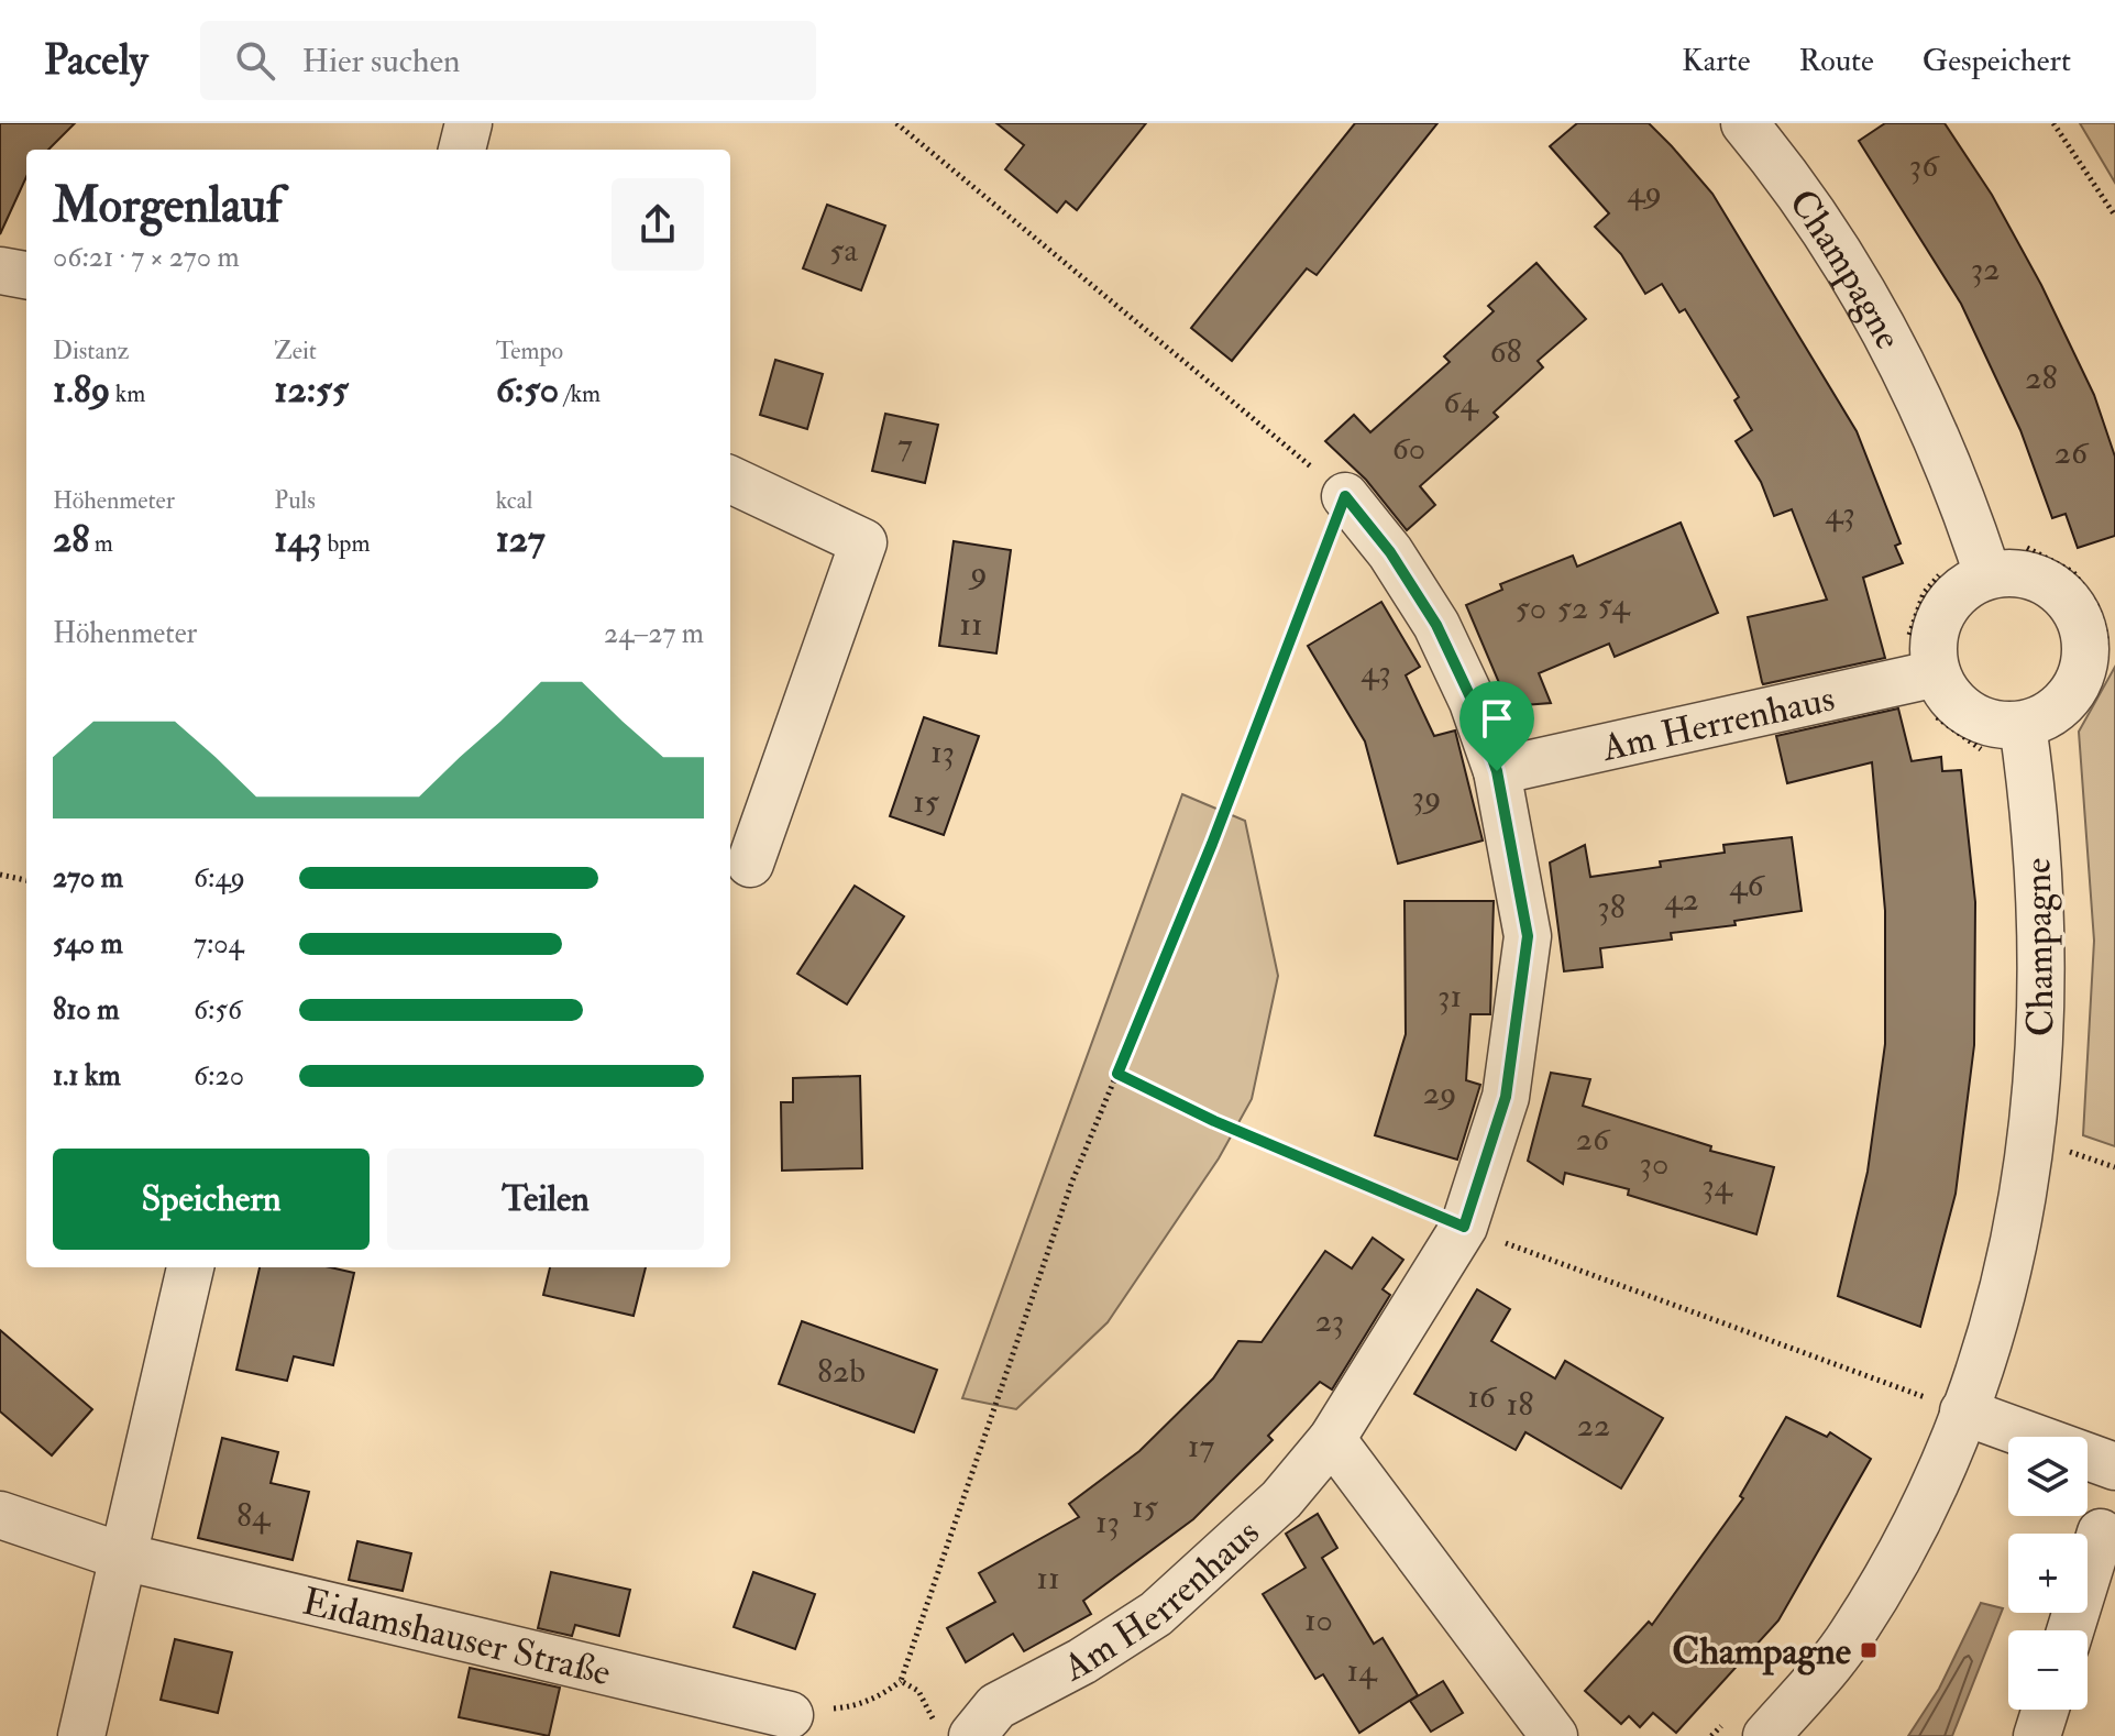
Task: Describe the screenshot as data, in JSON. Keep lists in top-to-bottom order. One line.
{"streets":{"street":["Champagne","Am Herrenhaus","Eidamshauser Straße"]},"crossings":[["Champagne","Am Herrenhaus"]],"places":{"transit":["Champagne"]},"house_numbers":["36","49","5a","32","68","28","64","7","60","26","43","9","54","50","52","11","43","13","39","15","46","42","38","31","29","26","30","34","23","82b","16","18","22","17","15","84","13","11","10","14"],"page":{"header":"Pacely","search":"Hier suchen","nav":["Karte","Route","Gespeichert"],"heading":["Morgenlauf","06:21 · 7 × 270 m"],"stats":[["Distanz","1.89 km"],["Zeit","12:55"],["Tempo","6:50 /km"],["Höhenmeter","28 m"],["Puls","143 bpm"],["kcal","127"]],"chart":["Höhenmeter","24–27 m"],"list":[{"name":"270 m","note":"6:49"},{"name":"540 m","note":"7:04"},{"name":"810 m","note":"6:56"},{"name":"1.1 km","note":"6:20"}],"buttons":["Speichern","Teilen"],"map_buttons":["+","−"]}}
